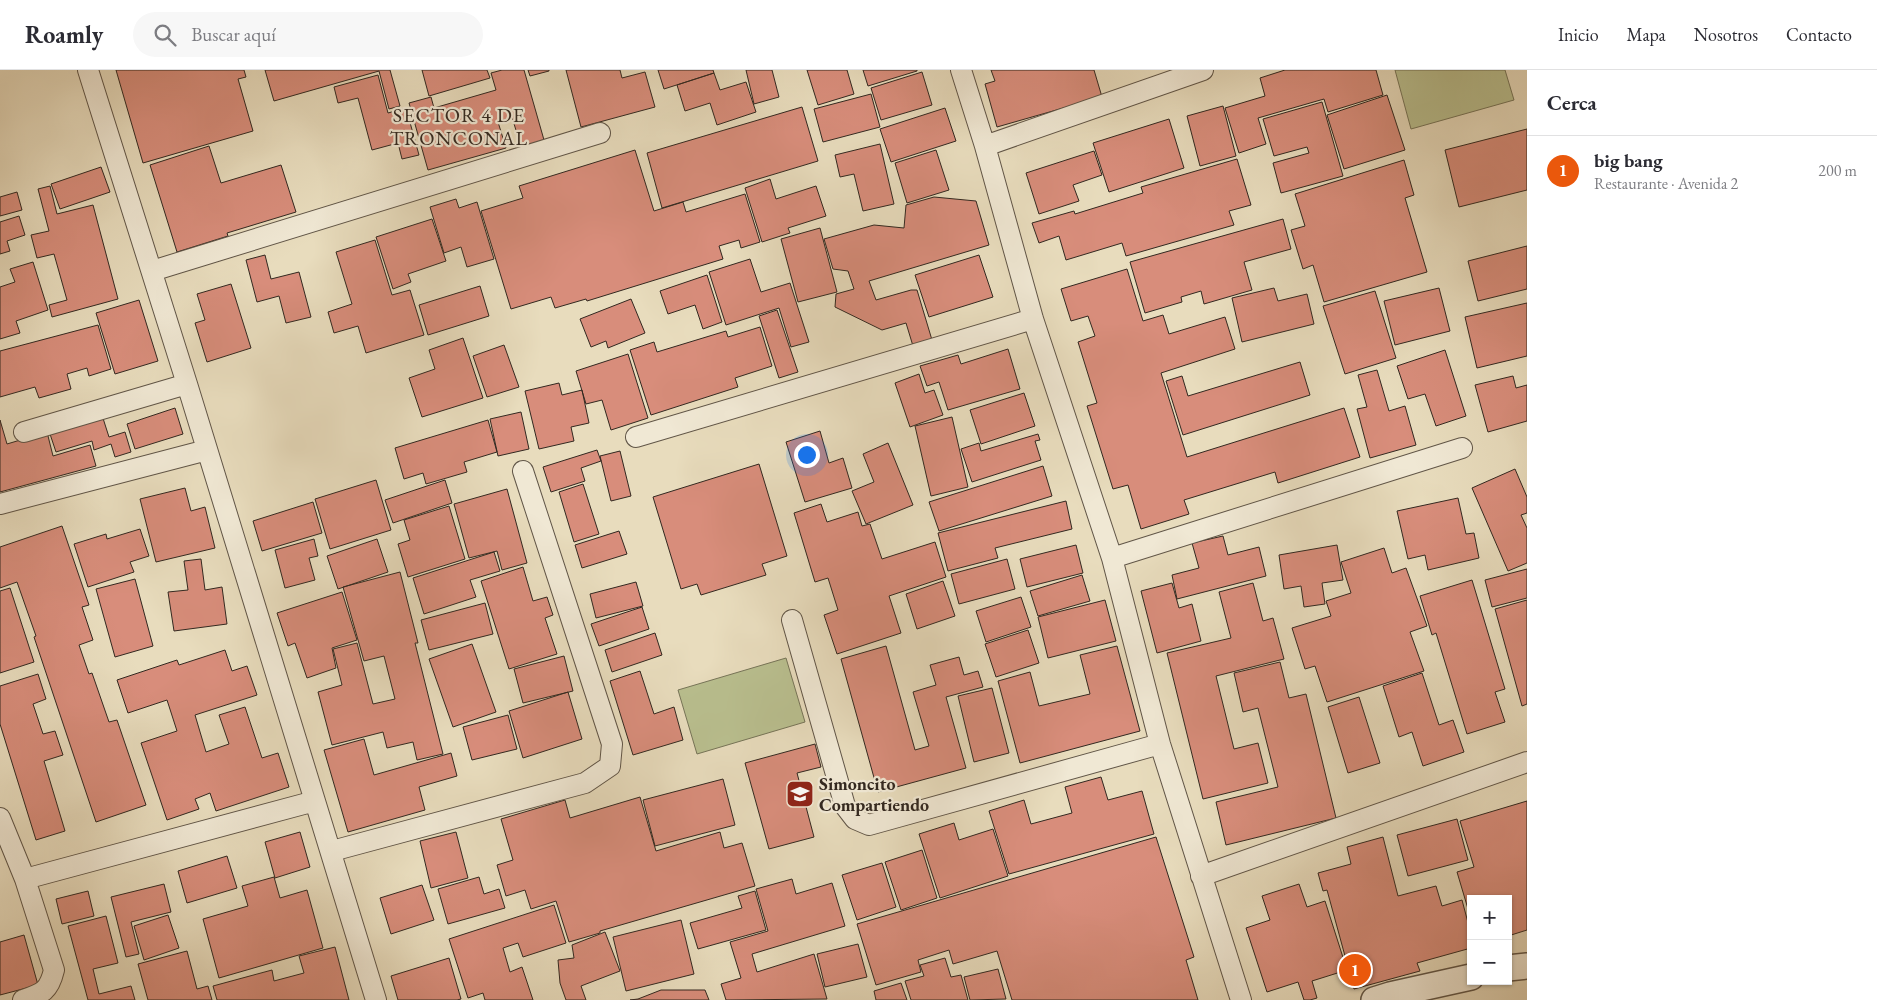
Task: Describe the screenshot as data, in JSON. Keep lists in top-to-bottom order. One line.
{"districts":["SECTOR 4 DE TRONCONAL"],"places":{"school or university":["Simoncito Compartiendo"]},"page":{"header":"Roamly","search":"Buscar aquí","nav":["Inicio","Mapa","Nosotros","Contacto"],"heading":"Cerca","list":[{"mark":"1","name":"big bang","note":"Restaurante · Avenida 2","value":"200 m"}],"map_buttons":["+","−"],"pins":"1"}}
